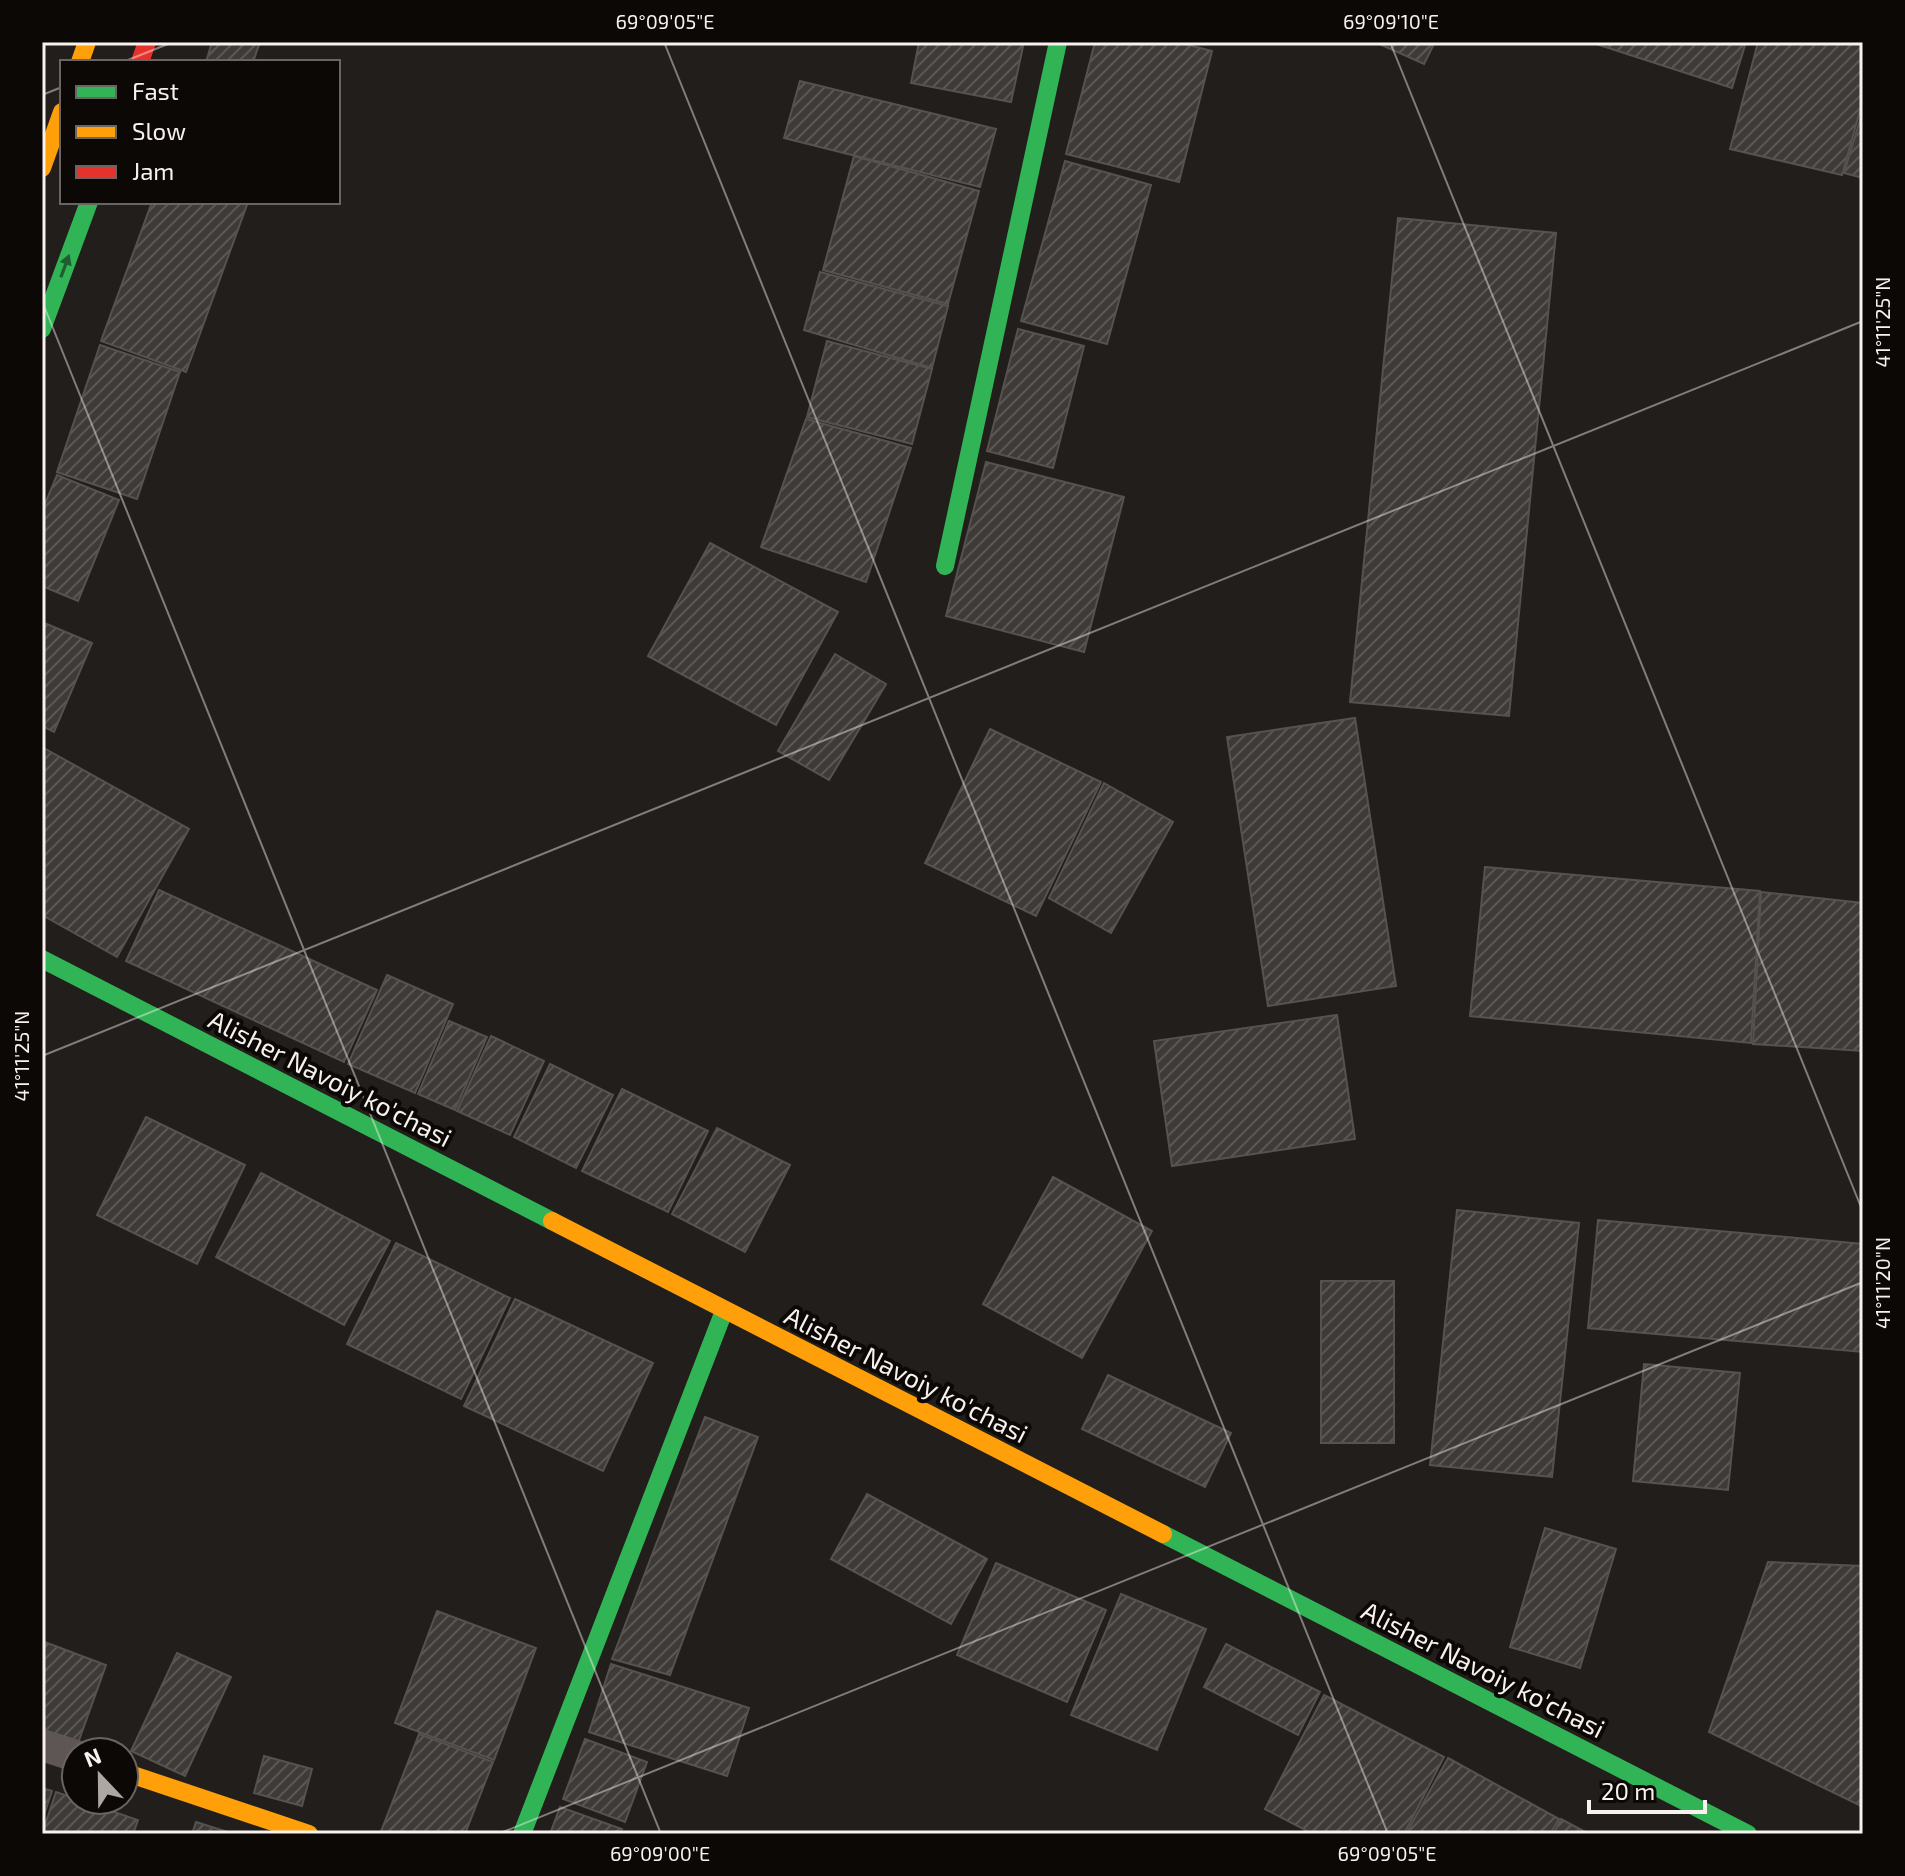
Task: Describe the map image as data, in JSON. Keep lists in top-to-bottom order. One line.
{"streets":{"street":["Alisher Navoiy ko'chasi"]},"legend":["Fast","Slow","Jam"],"scale_bar":"20 m","north":"top","coordinates":["69°09'05\"E","69°09'10\"E","41°11'25\"N","41°11'20\"N","69°09'00\"E"]}
